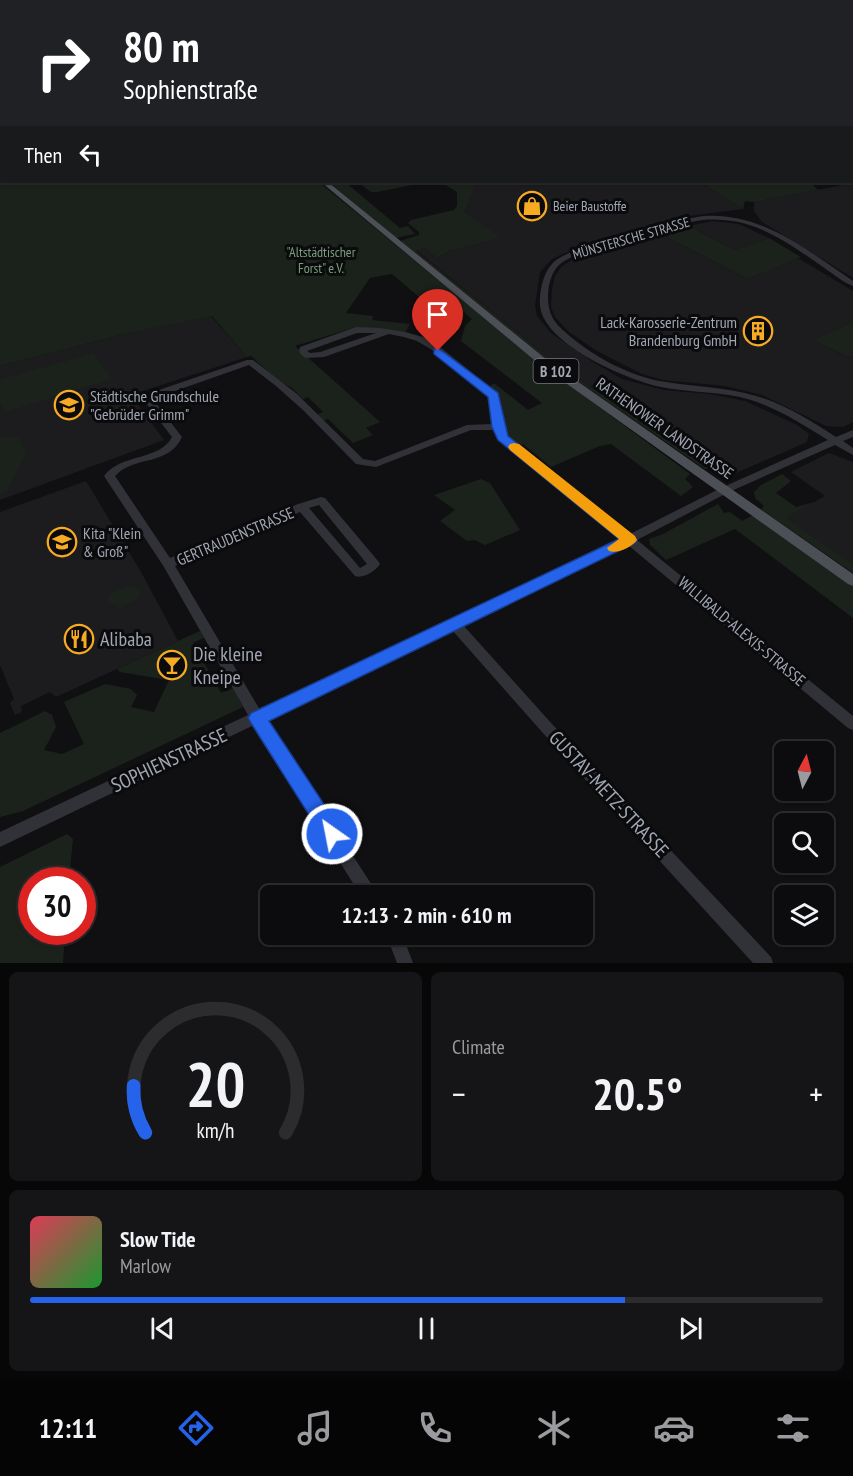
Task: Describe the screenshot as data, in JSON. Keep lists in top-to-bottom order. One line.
{"streets":{"main road":["B 102","RATHENOWER LANDSTRASSE"],"street":["MÜNSTERSCHE STRASSE","GERTRAUDENSTRASSE","WILLIBALD-ALEXIS-STRASSE","SOPHIENSTRASSE","GUSTAV-METZ-STRASSE"]},"crossings":[["MÜNSTERSCHE STRASSE","SOPHIENSTRASSE"],["RATHENOWER LANDSTRASSE","SOPHIENSTRASSE"],["GERTRAUDENSTRASSE","WILLIBALD-ALEXIS-STRASSE"],["GERTRAUDENSTRASSE","SOPHIENSTRASSE"],["WILLIBALD-ALEXIS-STRASSE","SOPHIENSTRASSE"],["SOPHIENSTRASSE","GUSTAV-METZ-STRASSE"]],"parks":["\"Altstädtischer Forst\" e.V."],"places":{"shop":["Beier Baustoffe"],"building":["Lack-Karosserie-Zentrum Brandenburg GmbH"],"school or university":["Städtische Grundschule \"Gebrüder Grimm\"","Kita \"Klein & Groß\""],"restaurant":["Alibaba"],"bar":["Die kleine Kneipe"]},"north":"top","page":{"turn":["80 m","Sophienstraße"],"then":"Then","limit":"30","trip":"12:13 · 2 min · 610 m","tile":"Climate","heat":["−","20.5°","+"],"song":["Slow Tide","Marlow"],"tabs":"12:11","gauge":["20","km/h"]}}
